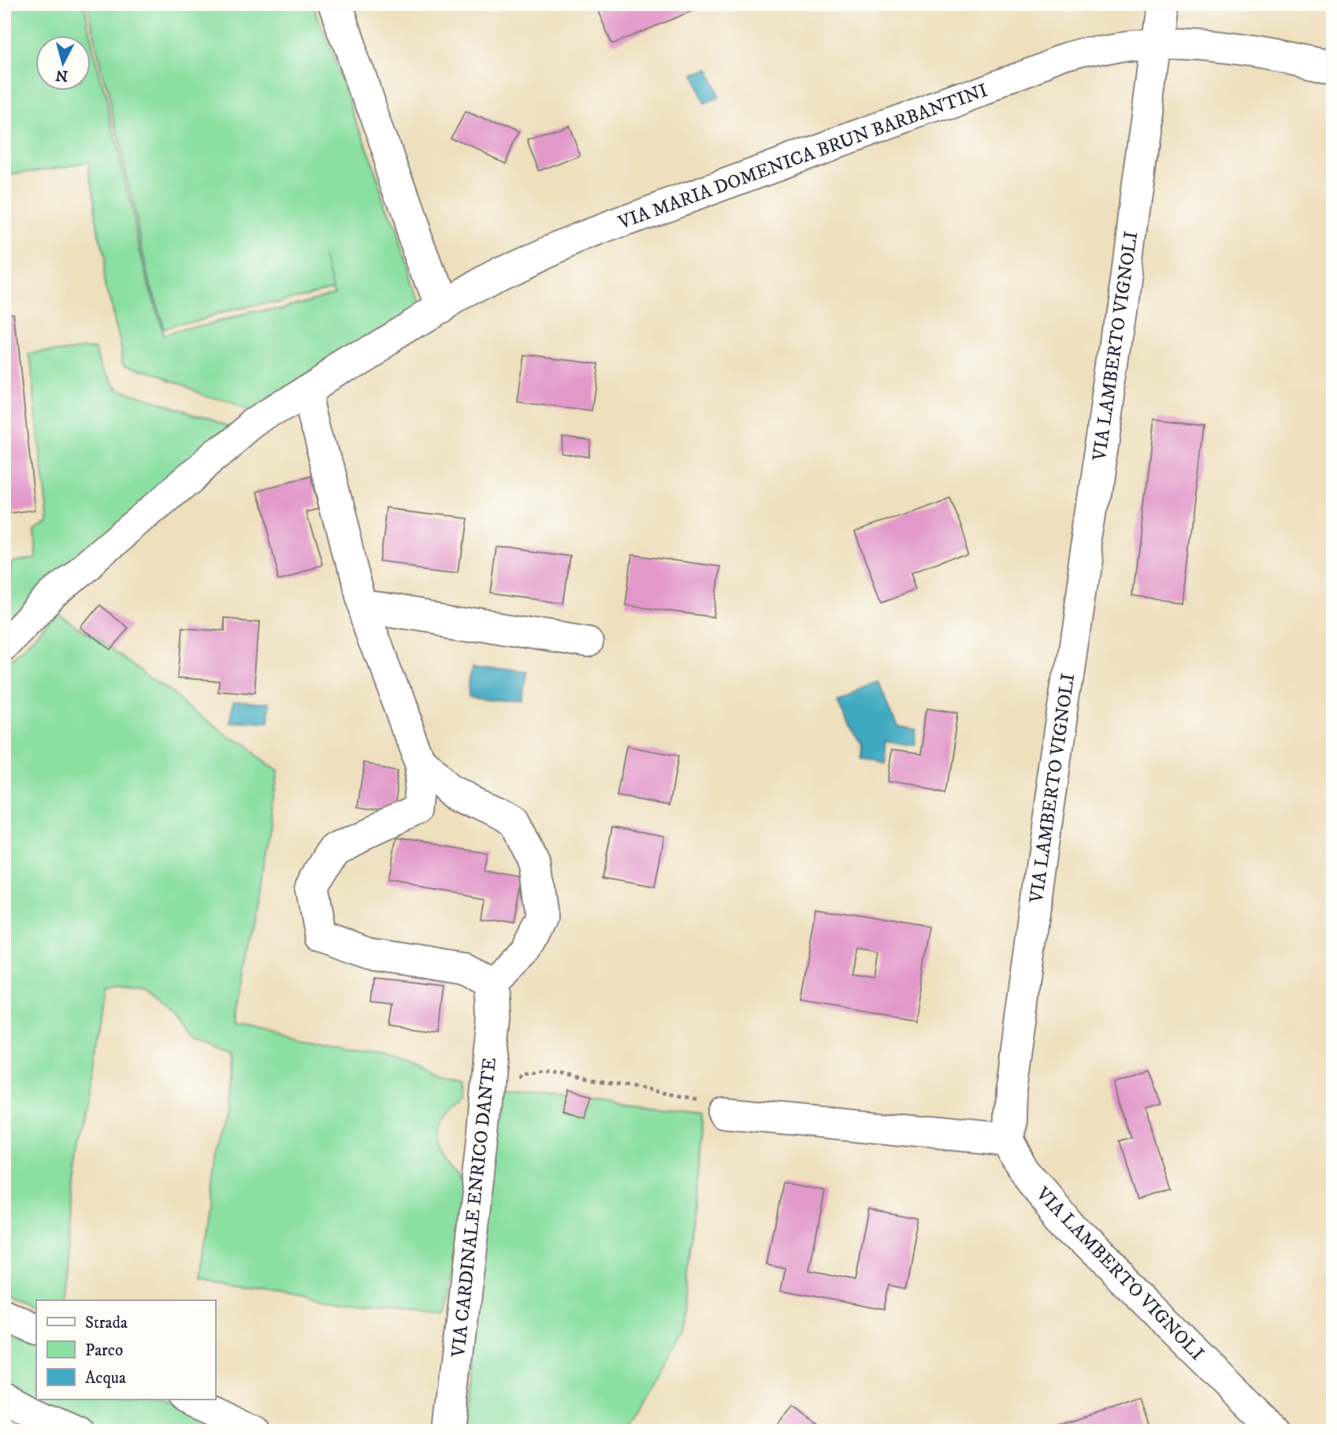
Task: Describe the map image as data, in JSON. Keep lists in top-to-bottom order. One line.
{"streets":{"street":["VIA MARIA DOMENICA BRUN BARBANTINI","VIA LAMBERTO VIGNOLI","VIA CARDINALE ENRICO DANTE"]},"crossings":[["VIA MARIA DOMENICA BRUN BARBANTINI","VIA LAMBERTO VIGNOLI"]],"legend":["Strada","Parco","Acqua"],"north":"bottom"}
